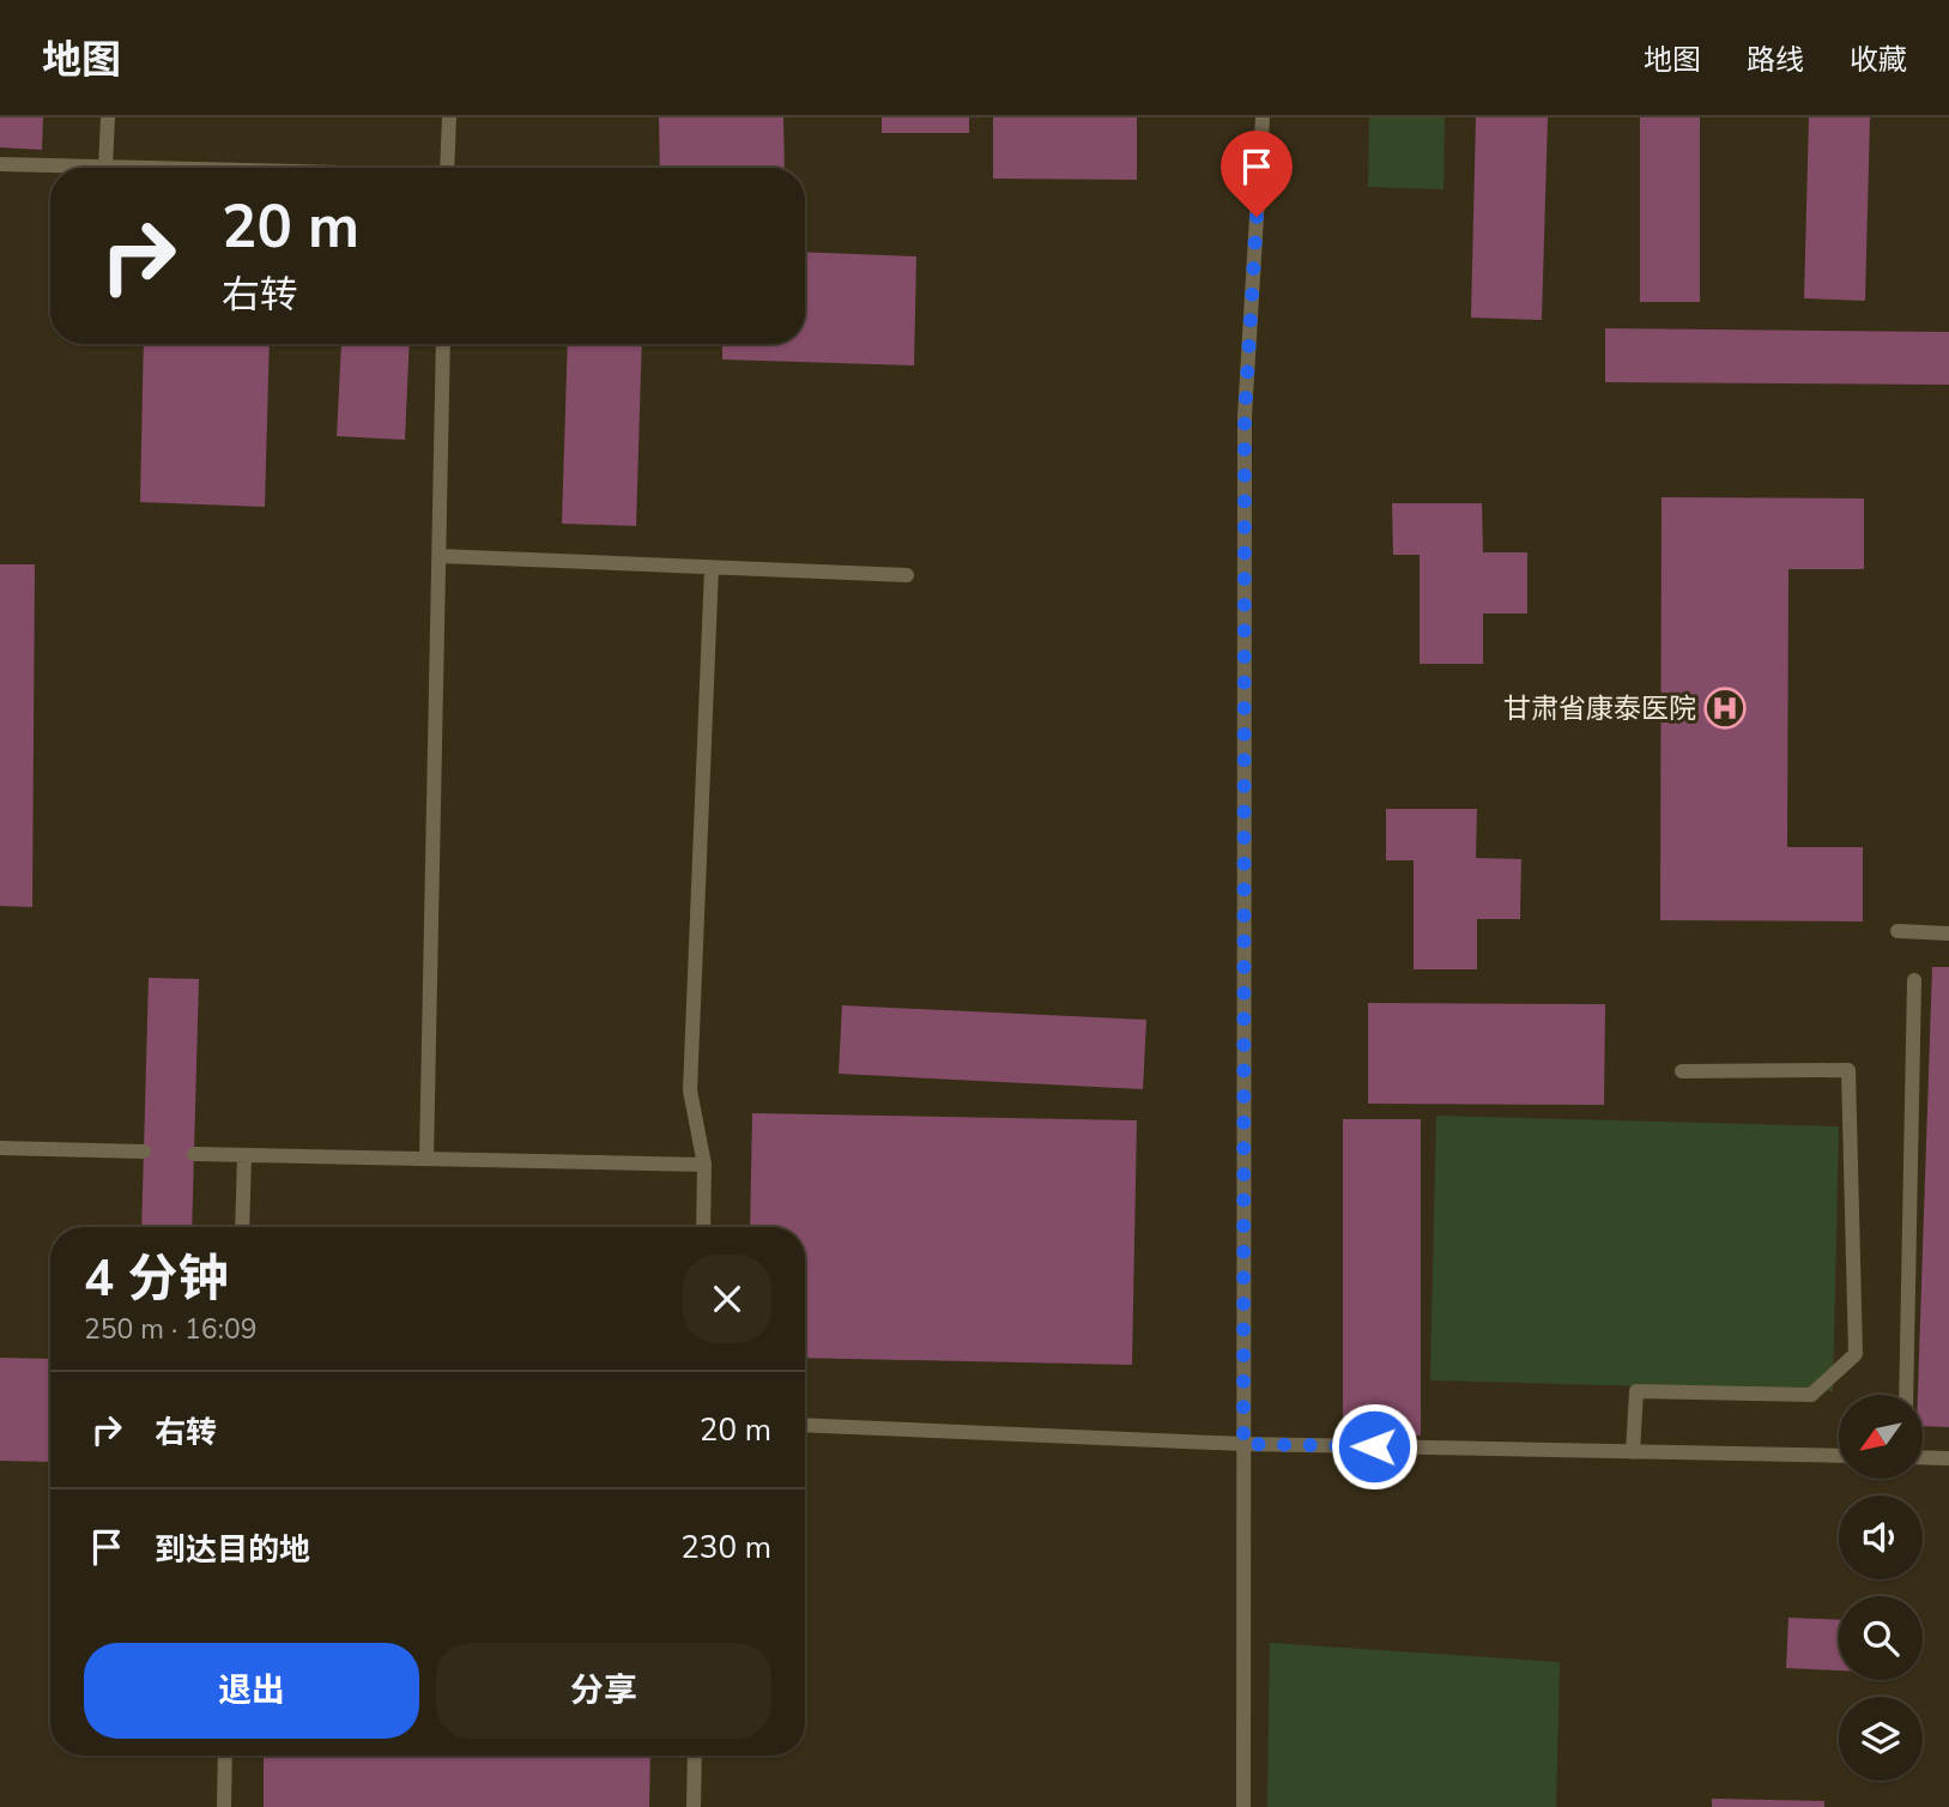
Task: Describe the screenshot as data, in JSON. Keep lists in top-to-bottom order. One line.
{"places":{"hospital":["甘肃省康泰医院"]},"north":"bottom left","page":{"header":"地图","nav":["地图","路线","收藏"],"turn":["20 m","右转"],"heading":["4 分钟","250 m · 16:09"],"list":[{"name":"右转","value":"20 m"},{"name":"到达目的地","value":"230 m"}],"buttons":["退出","分享"]}}
